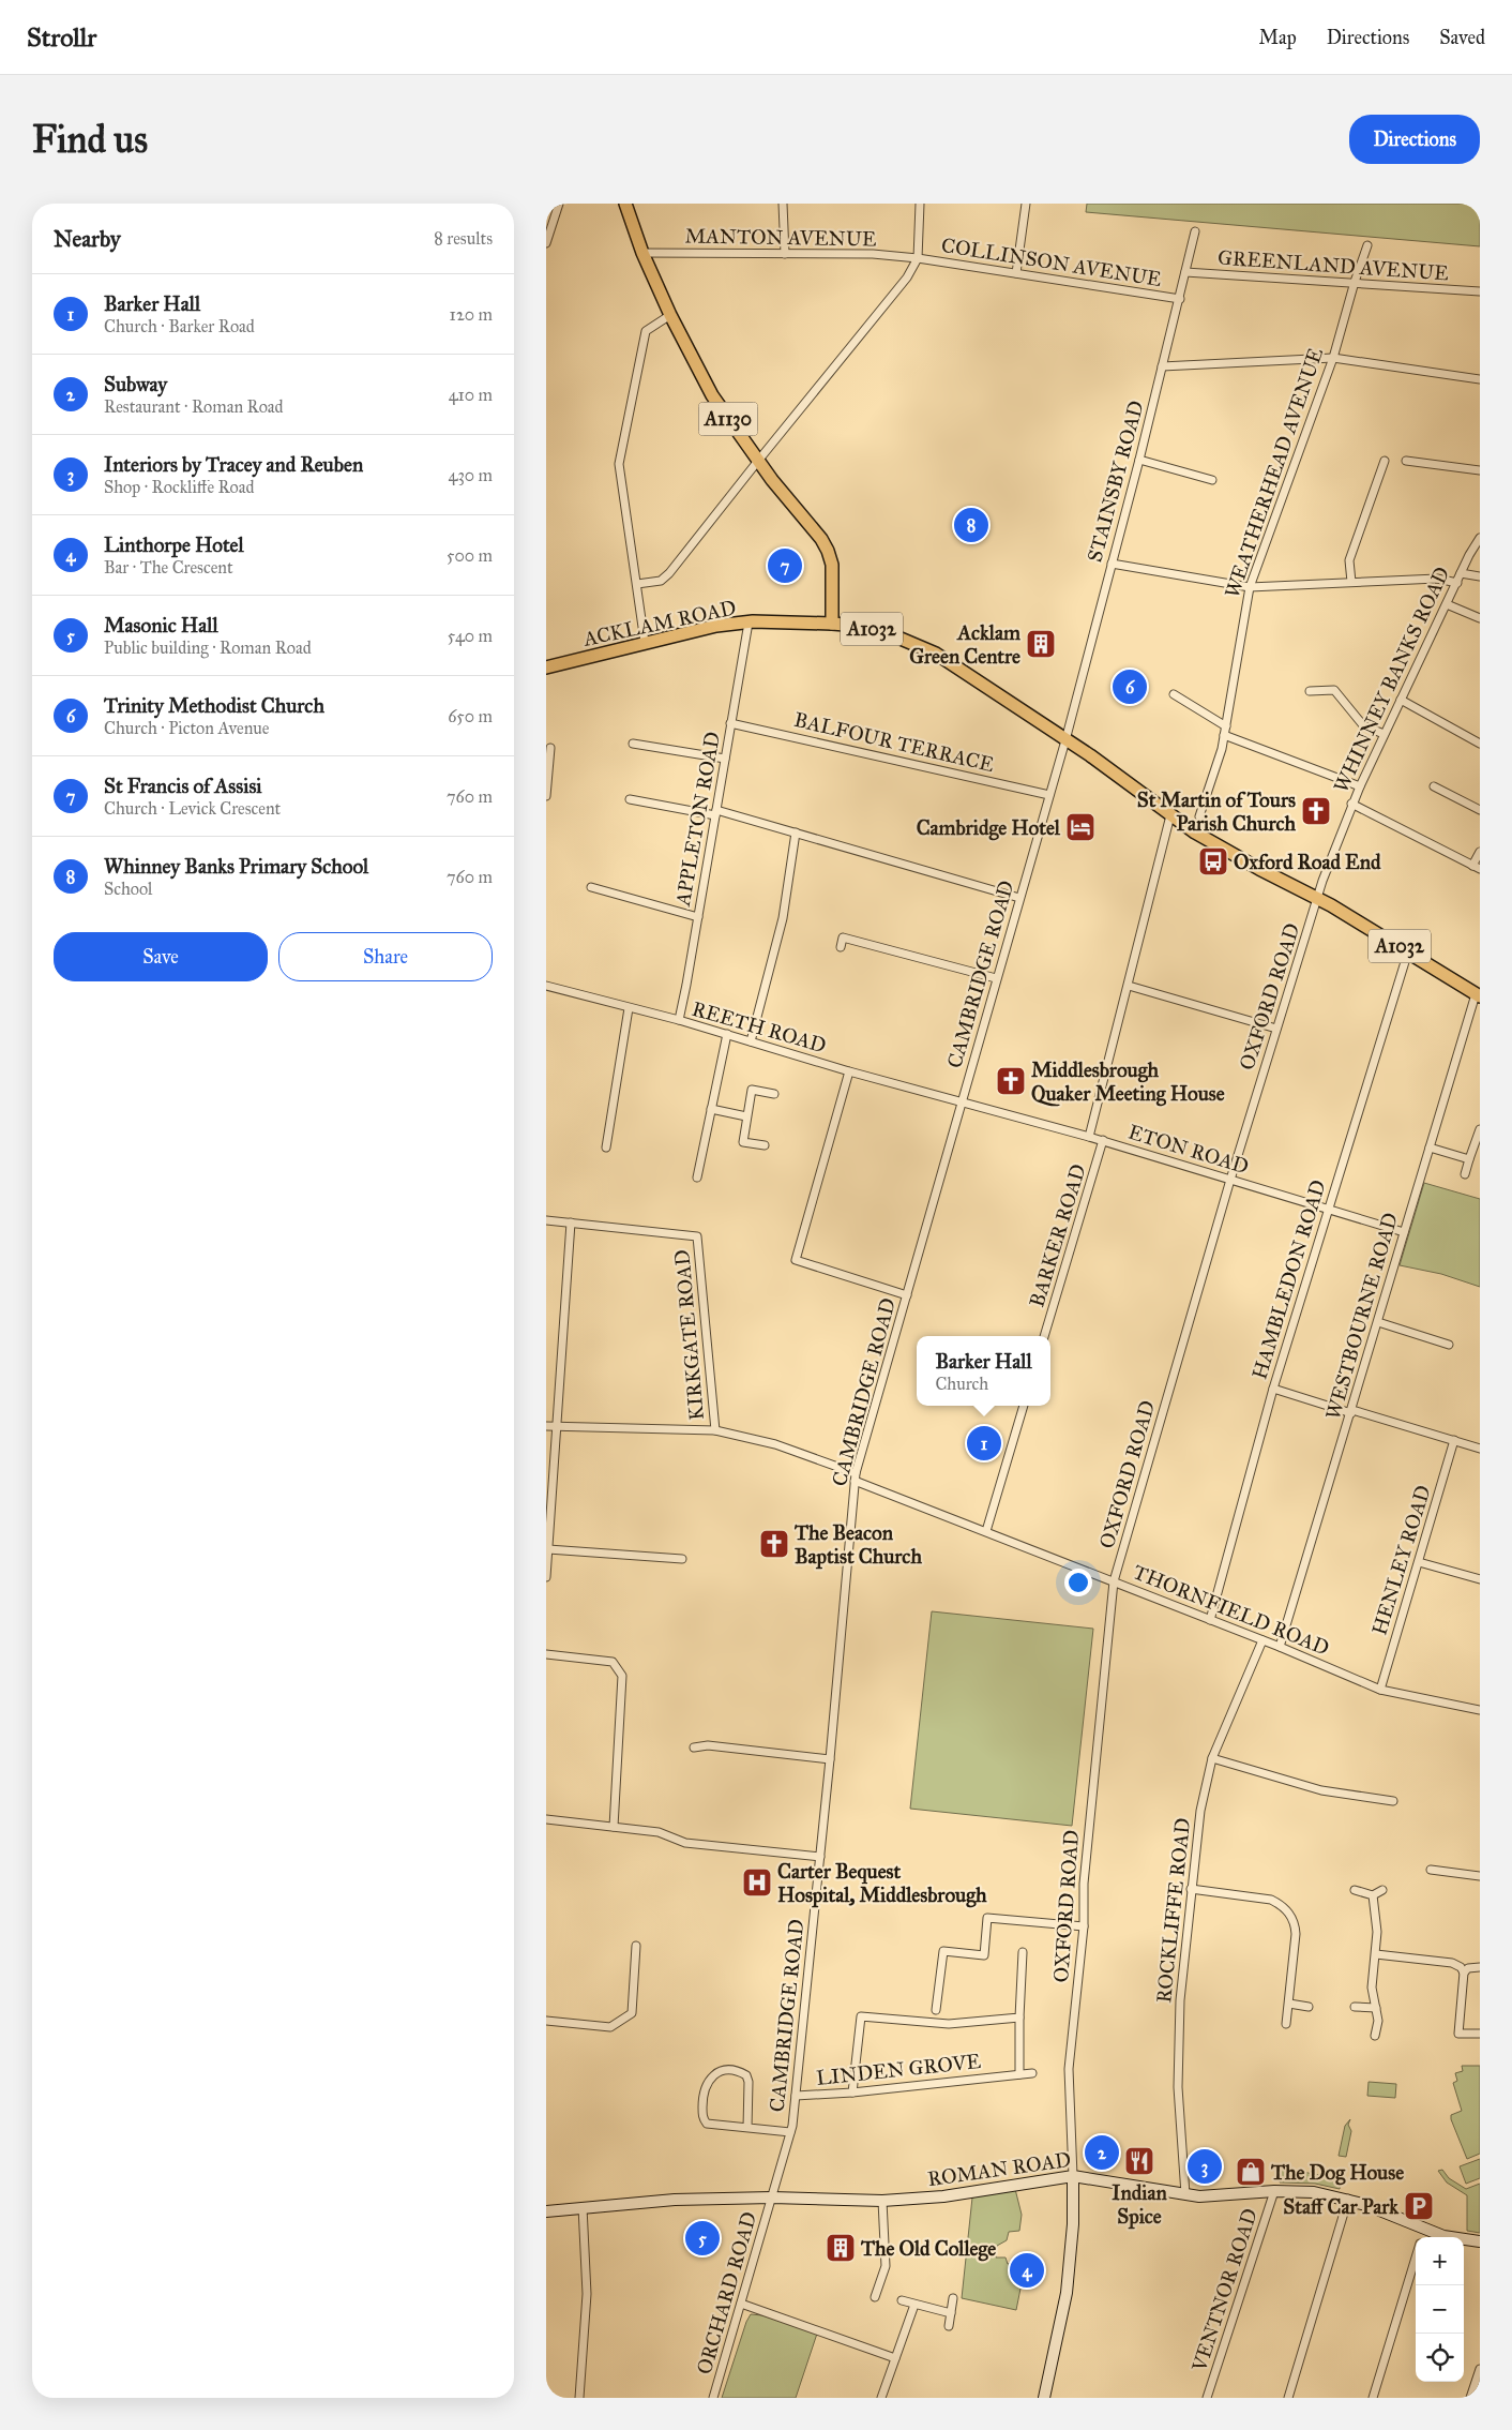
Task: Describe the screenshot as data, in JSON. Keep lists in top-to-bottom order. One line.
{"streets":{"main road":["A1130","ACKLAM ROAD","A1032"],"street":["MANTON AVENUE","COLLINSON AVENUE","GREENLAND AVENUE","WEATHERHEAD AVENUE","STAINSBY ROAD","WHINNEY BANKS ROAD","BALFOUR TERRACE","APPLETON ROAD","CAMBRIDGE ROAD","OXFORD ROAD","REETH ROAD","ETON ROAD","BARKER ROAD","HAMBLEDON ROAD","WESTBOURNE ROAD","KIRKGATE ROAD","HENLEY ROAD","THORNFIELD ROAD","ROCKLIFFE ROAD","LINDEN GROVE","ROMAN ROAD","VENTNOR ROAD","ORCHARD ROAD"]},"crossings":[["MANTON AVENUE","COLLINSON AVENUE"],["MANTON AVENUE","A1130"],["COLLINSON AVENUE","STAINSBY ROAD"],["GREENLAND AVENUE","WEATHERHEAD AVENUE"],["GREENLAND AVENUE","STAINSBY ROAD"],["A1130","ACKLAM ROAD"],["STAINSBY ROAD","ACKLAM ROAD"],["STAINSBY ROAD","CAMBRIDGE ROAD"],["ACKLAM ROAD","WHINNEY BANKS ROAD"],["ACKLAM ROAD","APPLETON ROAD"],["ACKLAM ROAD","CAMBRIDGE ROAD"],["ACKLAM ROAD","OXFORD ROAD"],["ACKLAM ROAD","HAMBLEDON ROAD"],["ACKLAM ROAD","WESTBOURNE ROAD"],["WHINNEY BANKS ROAD","OXFORD ROAD"],["BALFOUR TERRACE","APPLETON ROAD"],["BALFOUR TERRACE","CAMBRIDGE ROAD"],["APPLETON ROAD","REETH ROAD"],["CAMBRIDGE ROAD","REETH ROAD"],["CAMBRIDGE ROAD","ETON ROAD"],["CAMBRIDGE ROAD","THORNFIELD ROAD"],["CAMBRIDGE ROAD","LINDEN GROVE"],["CAMBRIDGE ROAD","ROMAN ROAD"],["CAMBRIDGE ROAD","ORCHARD ROAD"],["OXFORD ROAD","ETON ROAD"],["OXFORD ROAD","THORNFIELD ROAD"],["OXFORD ROAD","ROMAN ROAD"],["REETH ROAD","ETON ROAD"],["ETON ROAD","BARKER ROAD"],["ETON ROAD","HAMBLEDON ROAD"],["ETON ROAD","WESTBOURNE ROAD"],["HAMBLEDON ROAD","THORNFIELD ROAD"],["WESTBOURNE ROAD","THORNFIELD ROAD"],["KIRKGATE ROAD","THORNFIELD ROAD"],["HENLEY ROAD","THORNFIELD ROAD"],["THORNFIELD ROAD","ROCKLIFFE ROAD"],["ROCKLIFFE ROAD","ROMAN ROAD"],["ROMAN ROAD","VENTNOR ROAD"],["ROMAN ROAD","ORCHARD ROAD"]],"places":{"building":["Acklam Green Centre","The Old College"],"church":["St Martin of Tours Parish Church","Middlesbrough Quaker Meeting House","The Beacon Baptist Church"],"hotel":["Cambridge Hotel"],"bus stop":["Oxford Road End"],"hospital":["Carter Bequest Hospital, Middlesbrough"],"restaurant":["Indian Spice"],"shop":["The Dog House"],"parking":["Staff Car Park"]},"page":{"header":"Strollr","nav":["Map","Directions","Saved"],"buttons":["Directions",["Save","Share"]],"title":"Find us","heading":["Nearby","8 results"],"list":[{"mark":"1","name":"Barker Hall","note":"Church · Barker Road","value":"120 m"},{"mark":"2","name":"Subway","note":"Restaurant · Roman Road","value":"410 m"},{"mark":"3","name":"Interiors by Tracey and Reuben","note":"Shop · Rockliffe Road","value":"430 m"},{"mark":"4","name":"Linthorpe Hotel","note":"Bar · The Crescent","value":"500 m"},{"mark":"5","name":"Masonic Hall","note":"Public building · Roman Road","value":"540 m"},{"mark":"6","name":"Trinity Methodist Church","note":"Church · Picton Avenue","value":"650 m"},{"mark":"7","name":"St Francis of Assisi","note":"Church · Levick Crescent","value":"760 m"},{"mark":"8","name":"Whinney Banks Primary School","note":"School","value":"760 m"}],"pins":["8","7","6","1","2","3","5","4"],"popup":["Barker Hall","Church"],"map_buttons":["+","−"]}}
